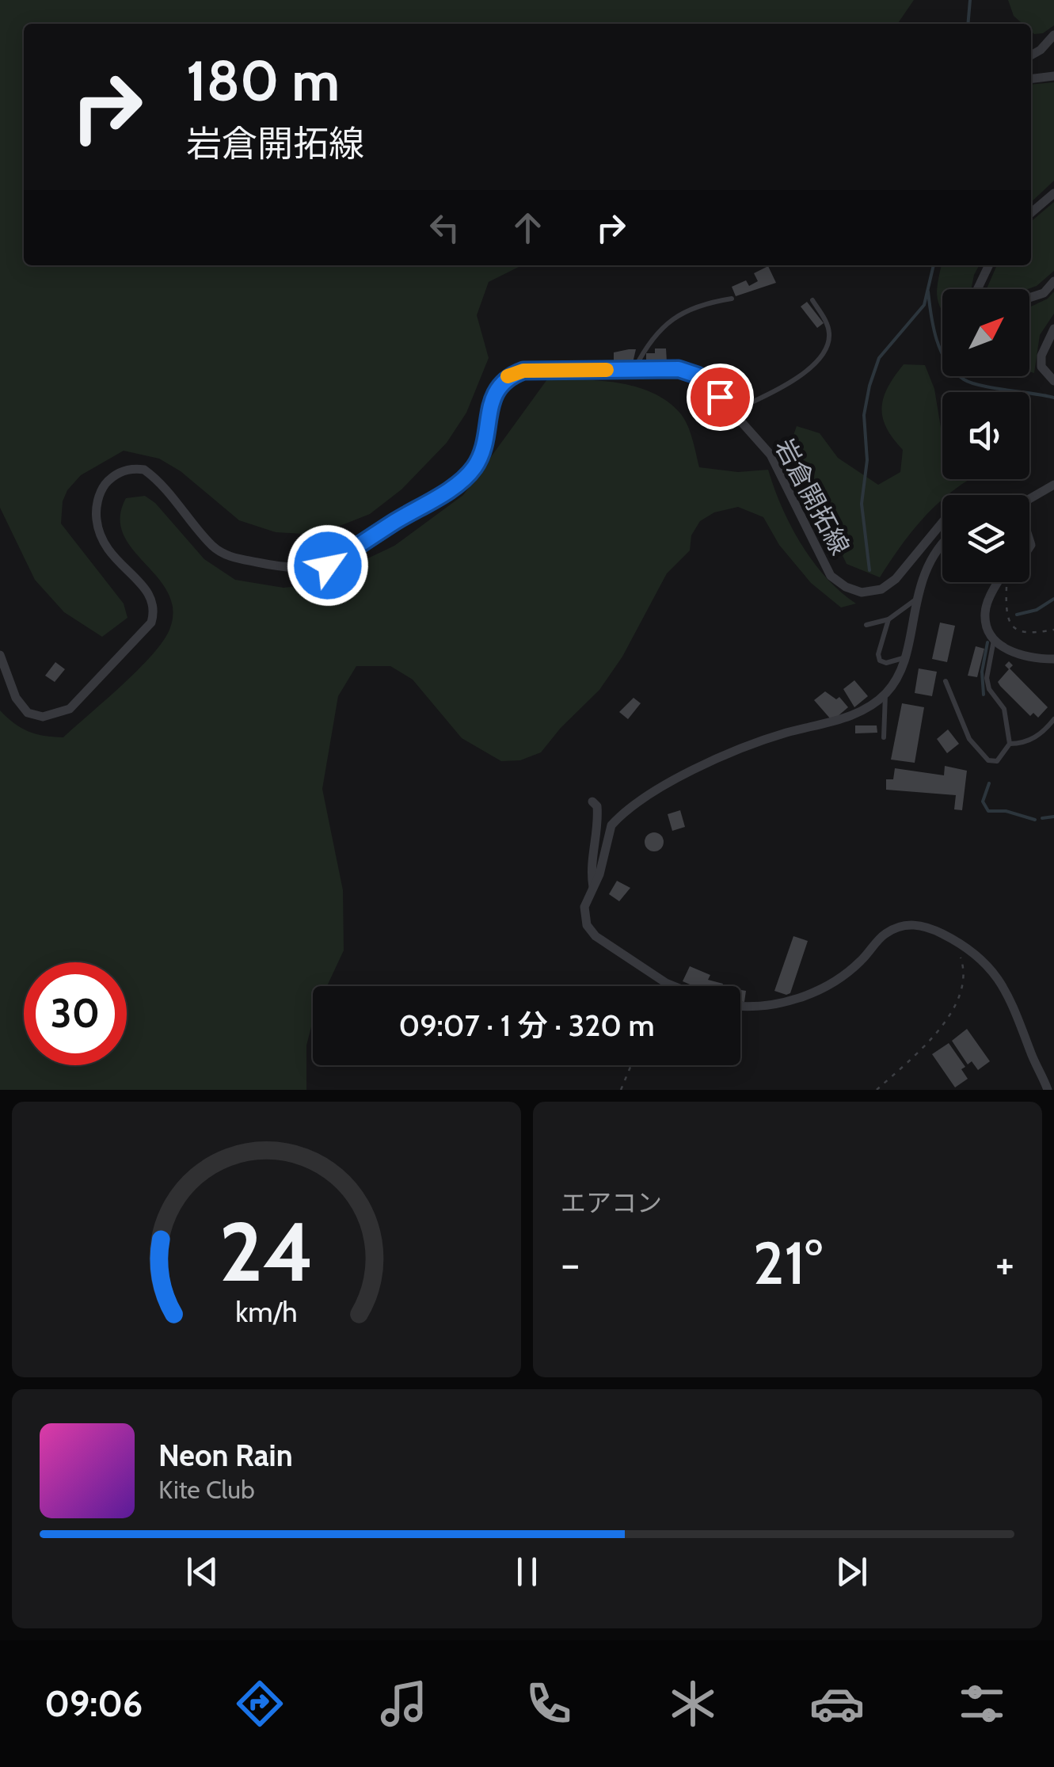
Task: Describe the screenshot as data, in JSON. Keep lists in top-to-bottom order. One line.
{"streets":{"street":["岩倉開拓線"]},"north":"top right","page":{"turn":["180 m","岩倉開拓線"],"limit":"30","trip":"09:07 · 1 分 · 320 m","tile":"エアコン","heat":["−","21°","+"],"song":["Neon Rain","Kite Club"],"tabs":"09:06","gauge":["24","km/h"]}}
